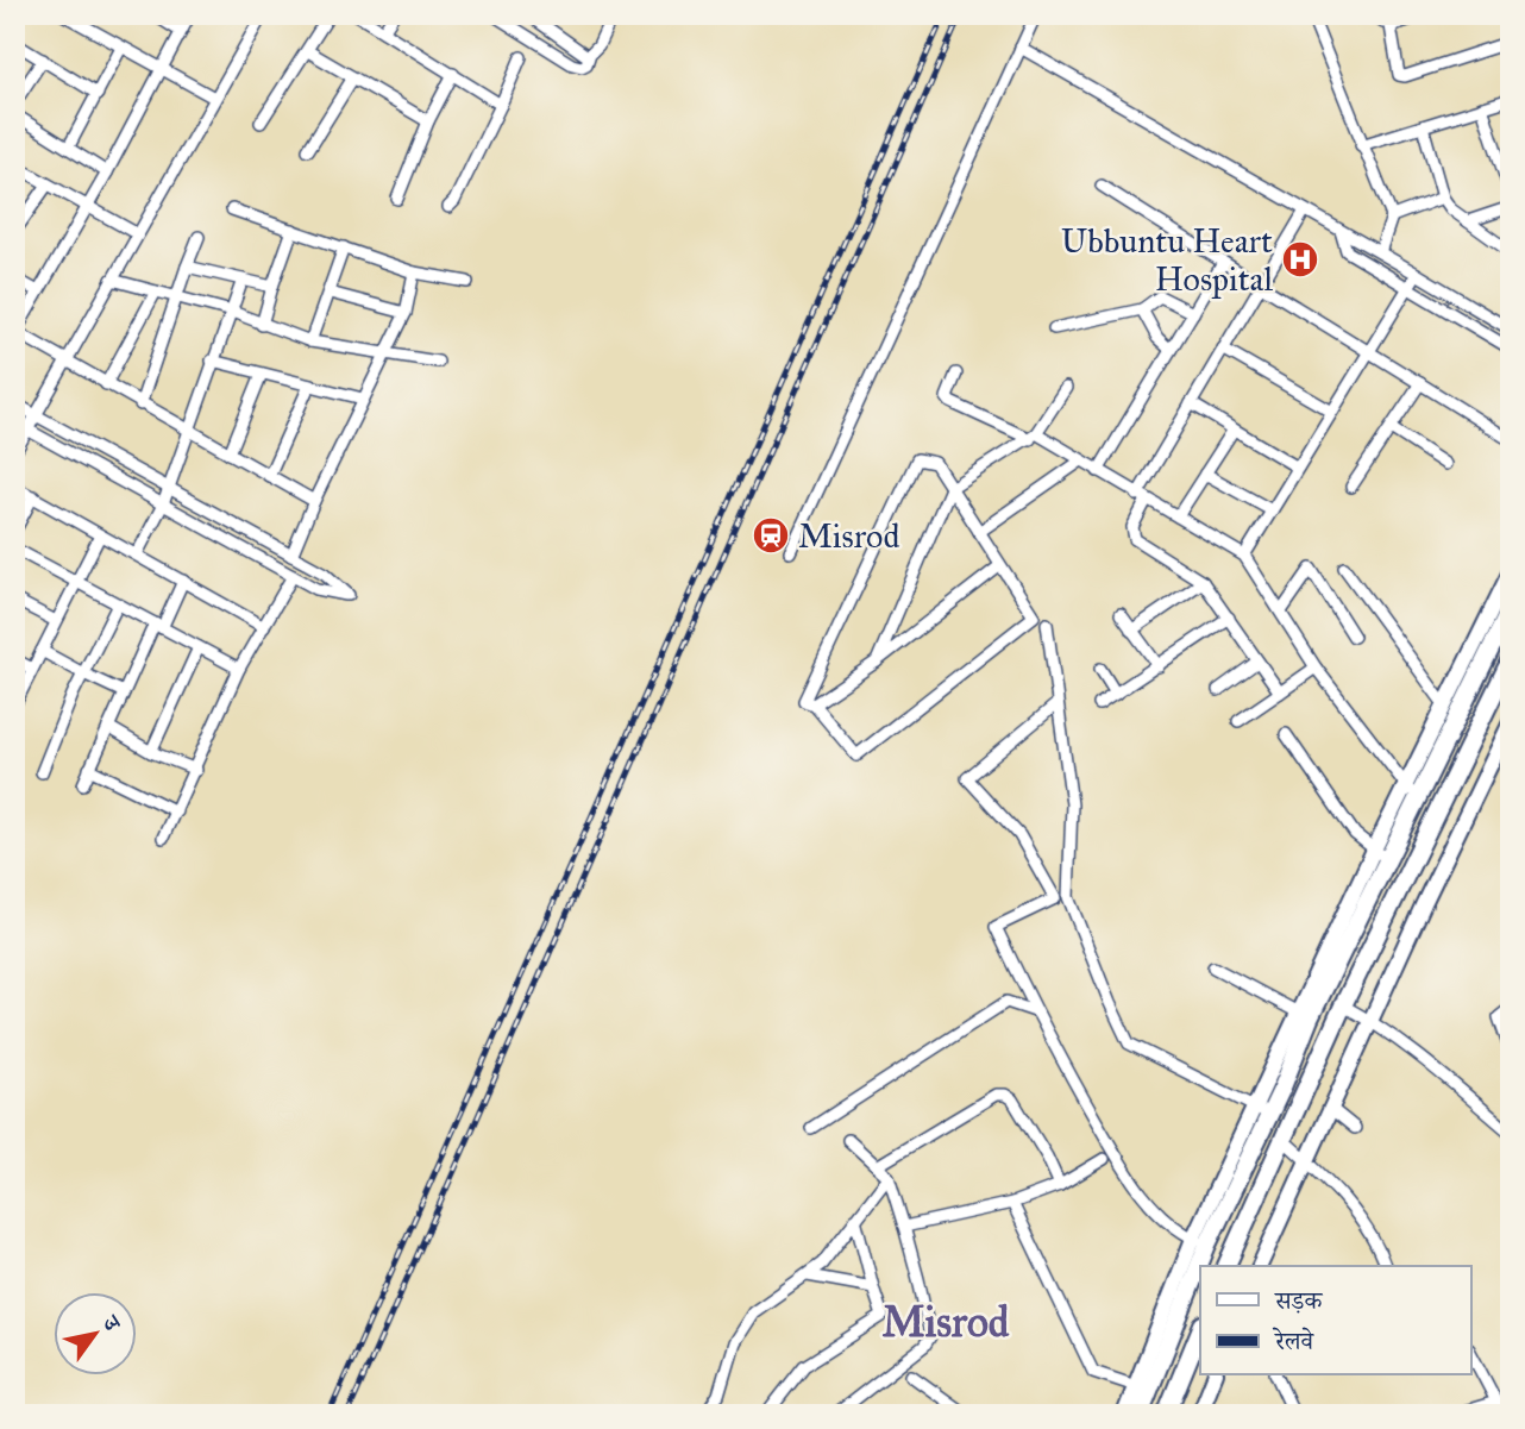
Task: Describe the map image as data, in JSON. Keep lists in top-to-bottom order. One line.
{"districts":["Misrod"],"places":{"hospital":["Ubbuntu Heart Hospital"],"station":["Misrod"]},"legend":["सड़क","रेलवे"],"north":"top right"}
